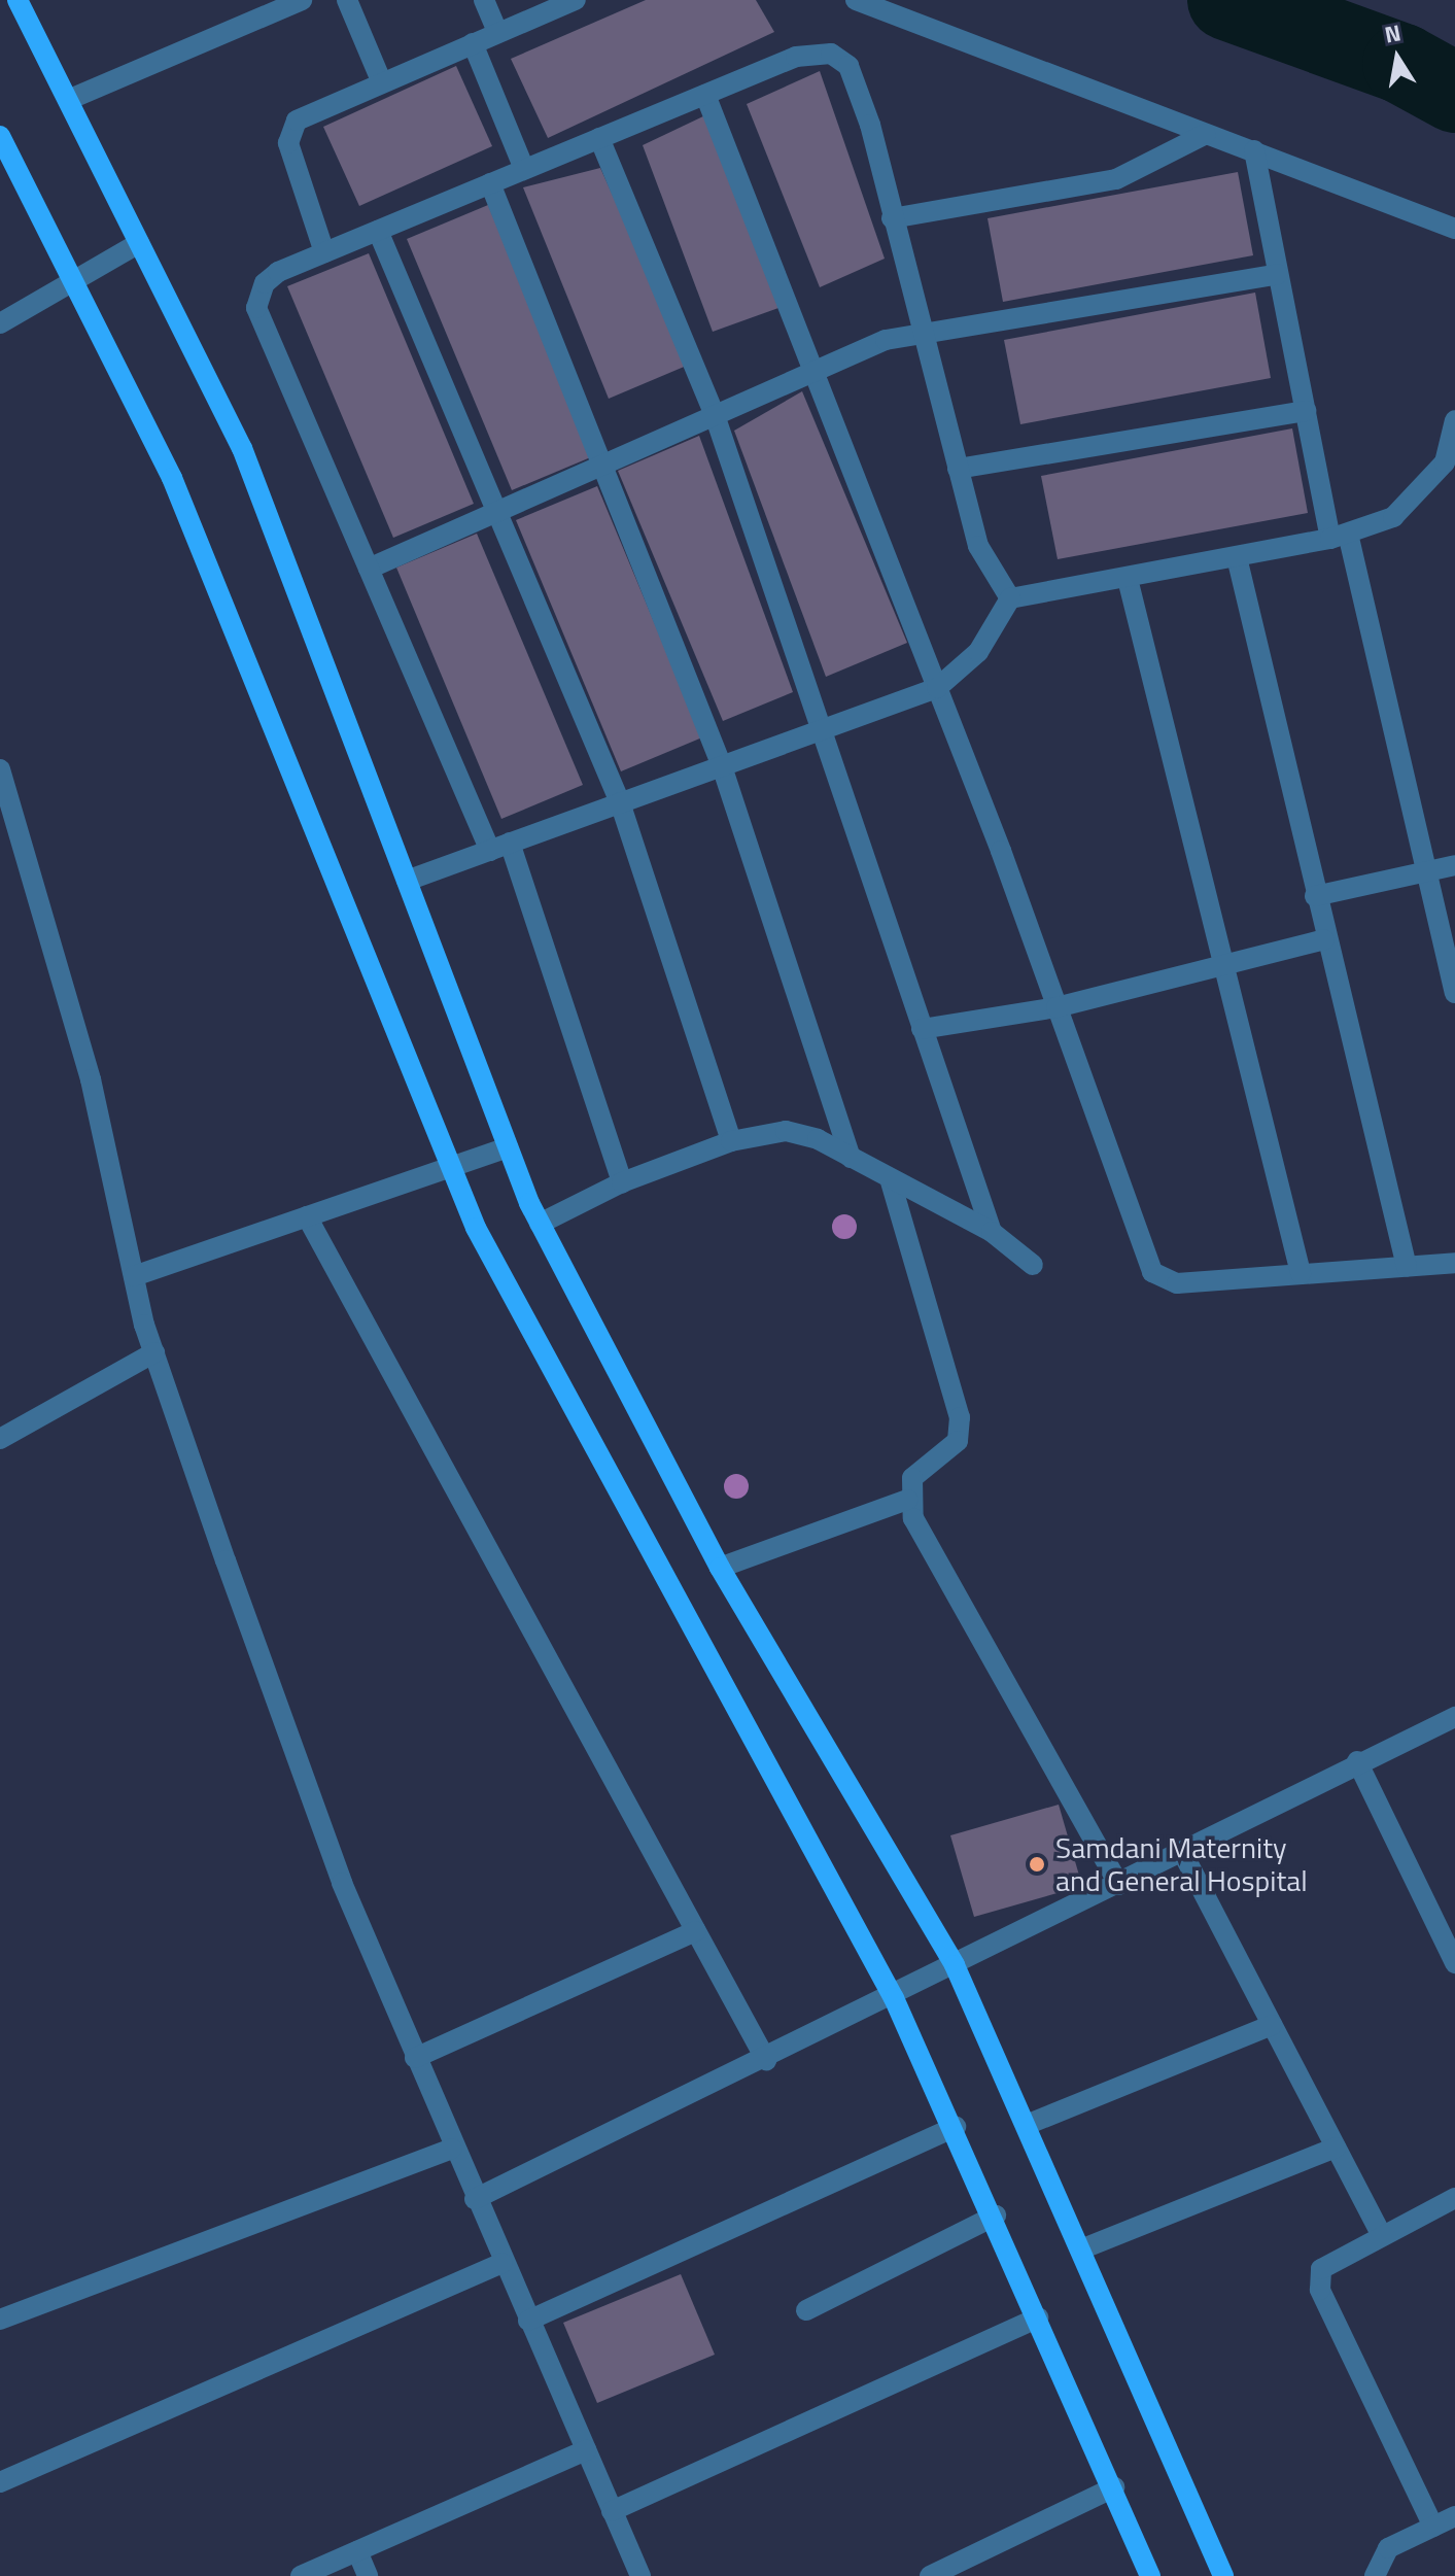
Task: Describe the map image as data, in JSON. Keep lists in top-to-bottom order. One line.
{"places":["Samdani Maternity and General Hospital"],"north":"top"}
